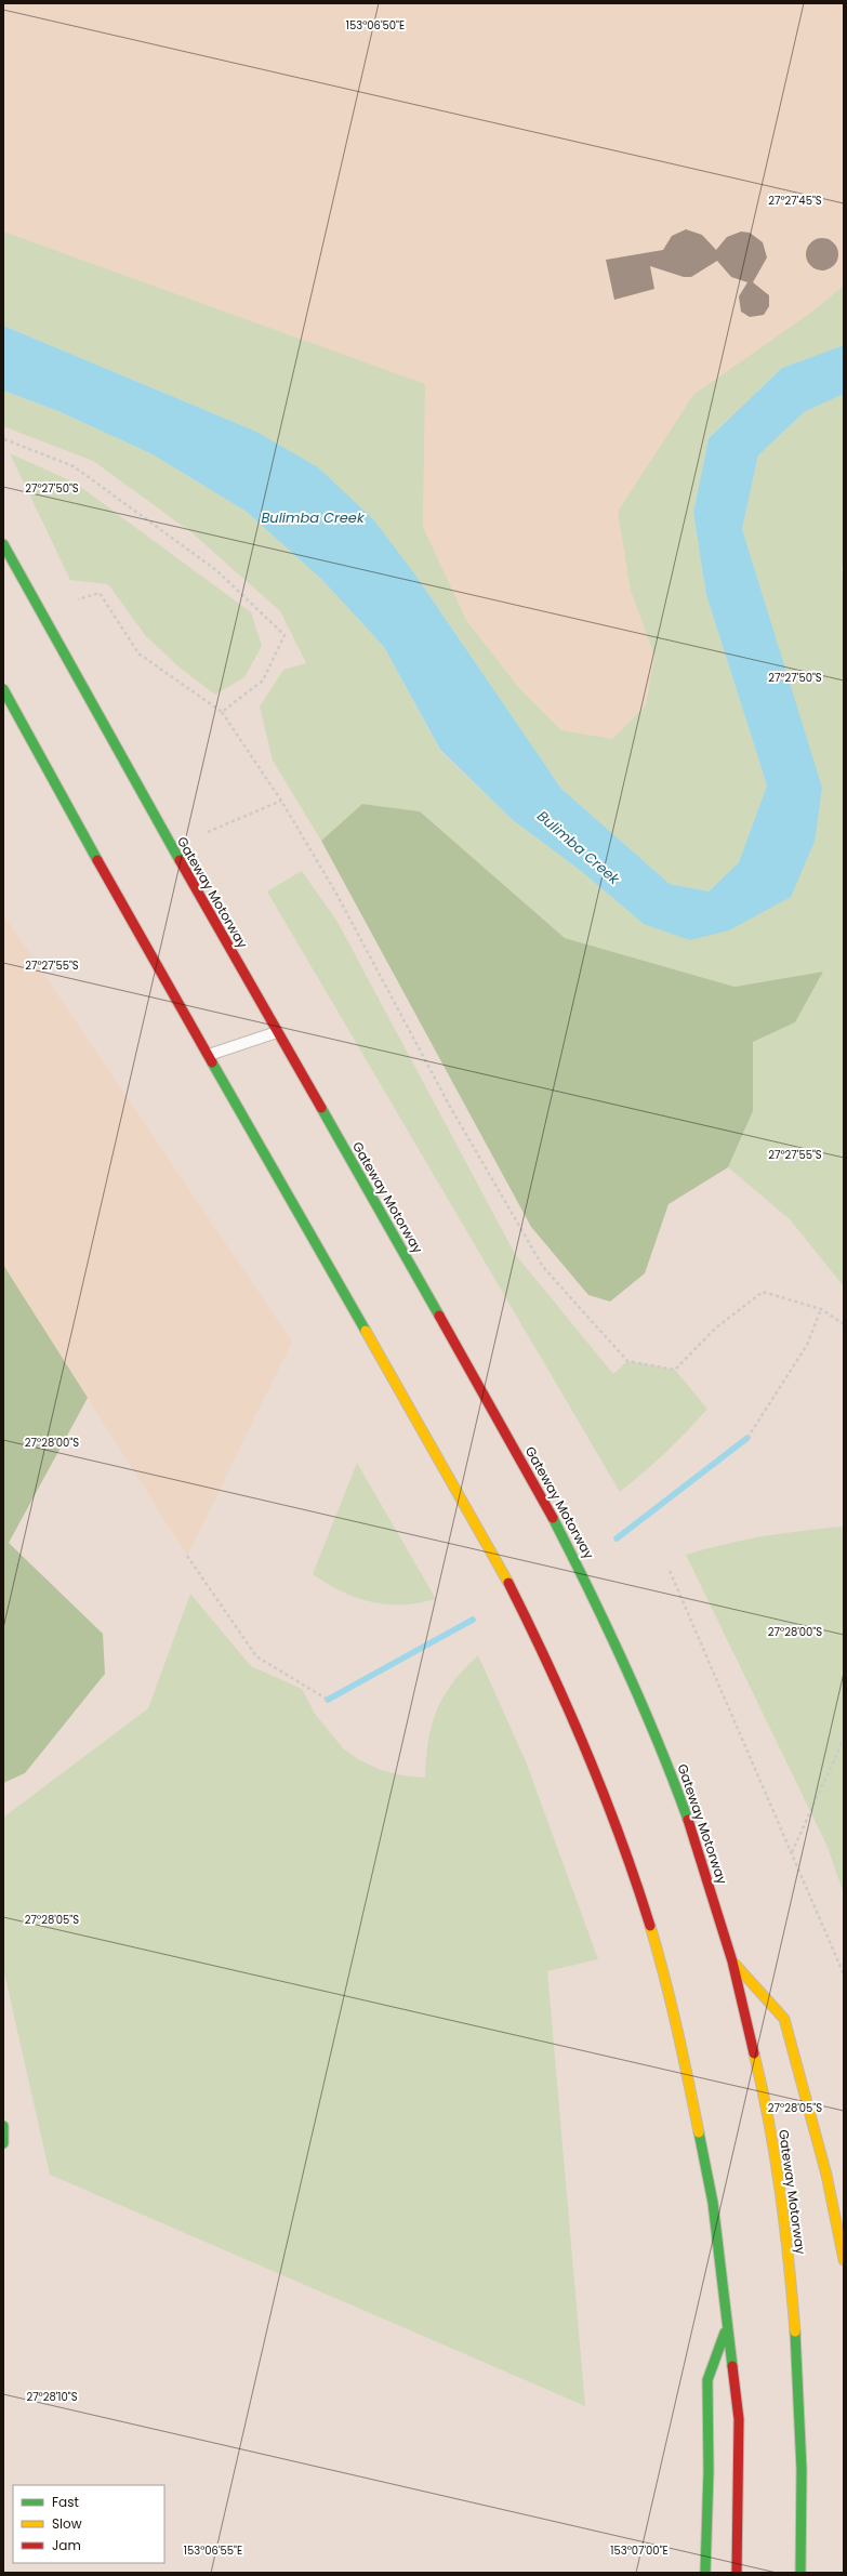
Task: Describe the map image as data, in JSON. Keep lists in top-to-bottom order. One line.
{"streets":{"main road":["Gateway Motorway"]},"water":["Bulimba Creek"],"legend":["Fast","Slow","Jam"],"coordinates":["153°06'50\"E","27°27'45\"S","27°27'50\"S","27°27'55\"S","27°28'00\"S","27°28'05\"S","27°28'10\"S","153°06'55\"E","153°07'00\"E"]}
